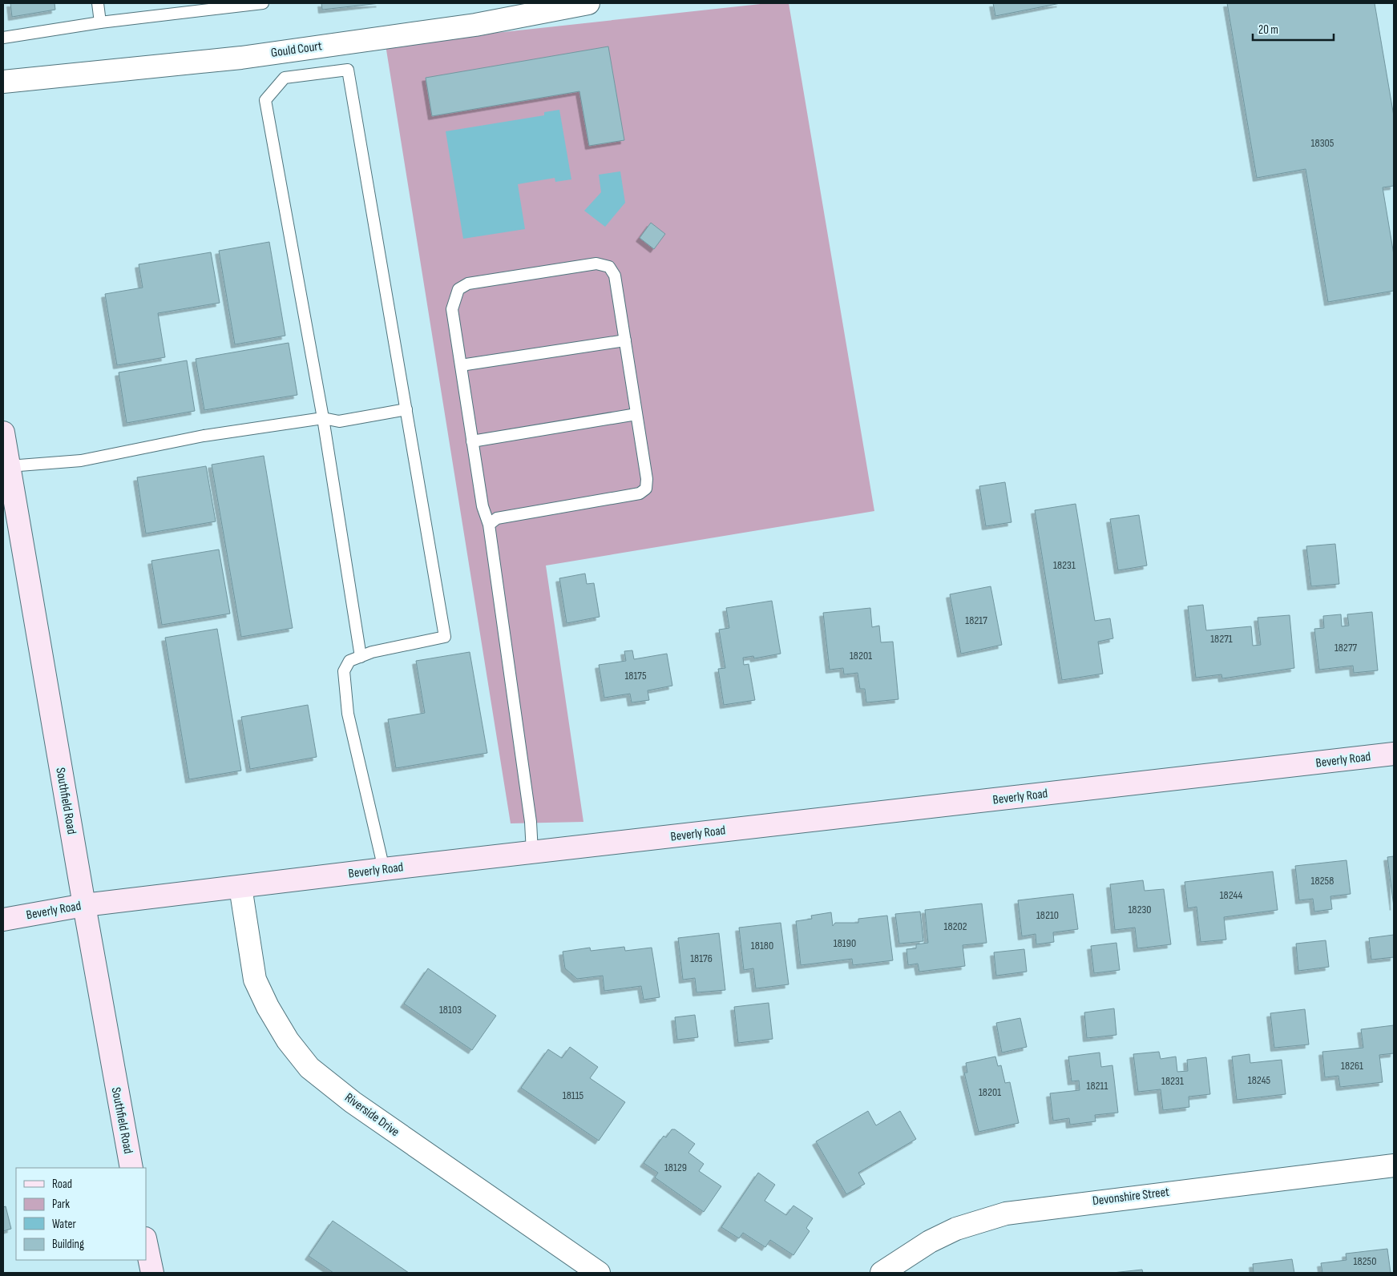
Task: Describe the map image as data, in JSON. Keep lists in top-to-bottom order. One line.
{"streets":{"street":["Gould Court","Beverly Road","Southfield Road","Riverside Drive","Devonshire Street"]},"crossings":[["Beverly Road","Southfield Road"],["Beverly Road","Riverside Drive"]],"house_numbers":["18305","18231","18217","18271","18277","18201","18175","18258","18244","18230","18210","18202","18190","18180","18176","18103","18261","18245","18231","18211","18201","18115","18129","18250"],"legend":["Road","Park","Water","Building"],"scale_bar":"20 m"}
